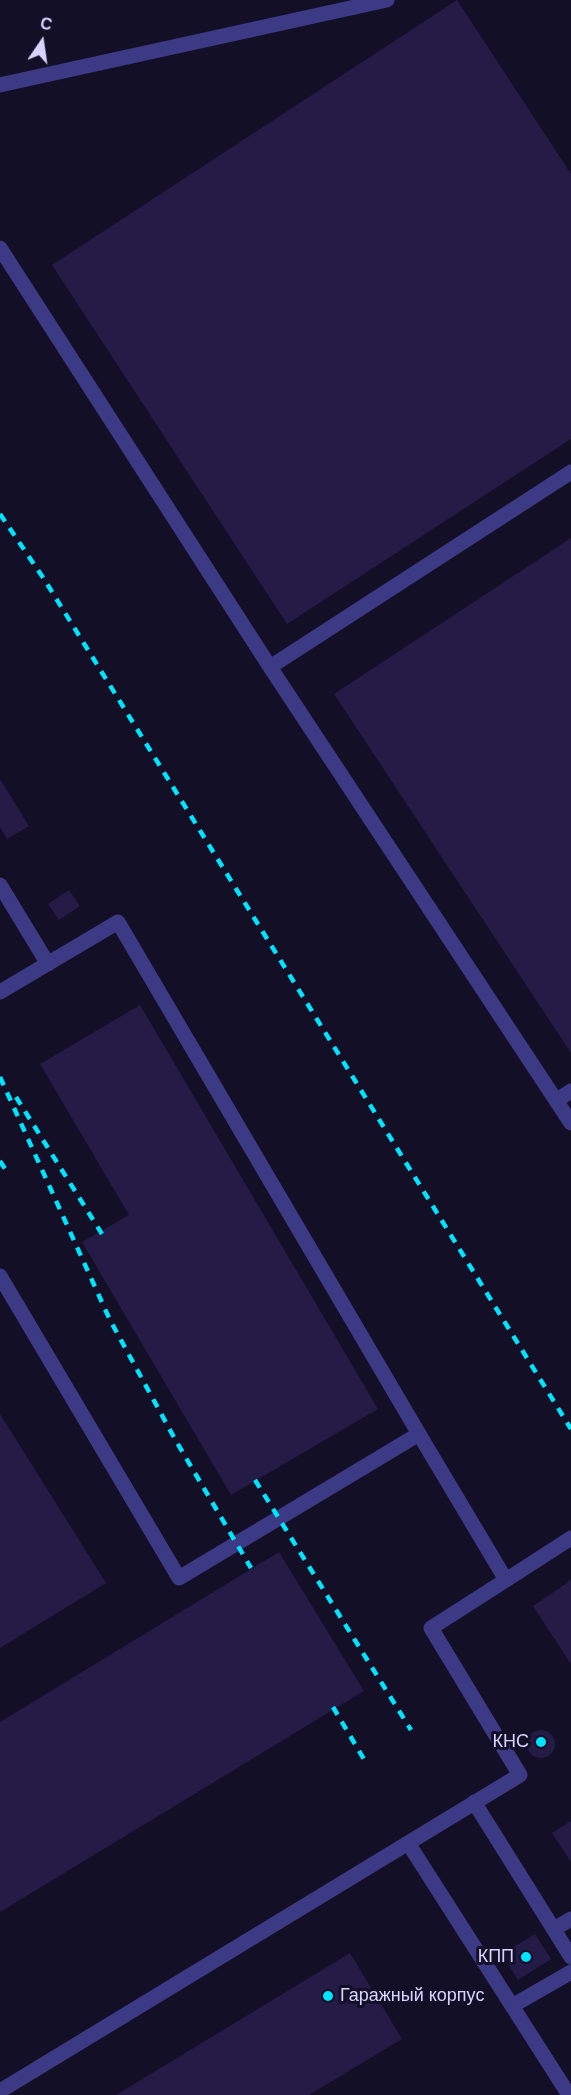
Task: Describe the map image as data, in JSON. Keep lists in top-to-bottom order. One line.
{"places":["КНС","КПП","Гаражный корпус"],"north":"top"}
